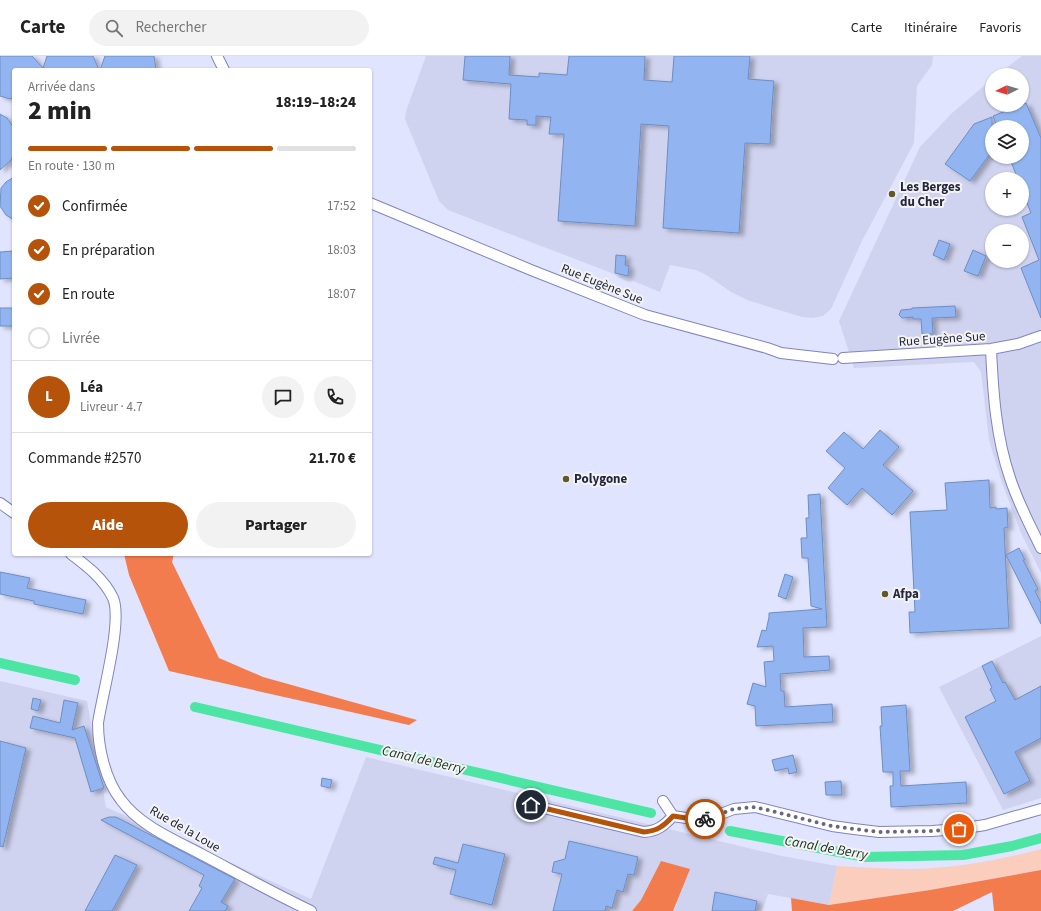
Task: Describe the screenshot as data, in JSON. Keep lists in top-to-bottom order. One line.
{"streets":{"street":["Rue Eugène Sue","Rue de la Loue"]},"water":["Canal de Berry"],"places":["Les Berges du Cher","Polygone","Afpa"],"north":"left","page":{"header":"Carte","search":"Rechercher","nav":["Carte","Itinéraire","Favoris"],"map_buttons":["+","−"],"heading":["2 min","Arrivée dans","18:19–18:24"],"panel":["Léa","Livreur · 4.7","Commande #2570","21.70 €"],"bar":"En route · 130 m","list":[["Confirmée","17:52"],["En préparation","18:03"],["En route","18:07"],"Livrée"],"round":"L","buttons":["Aide","Partager"]}}
